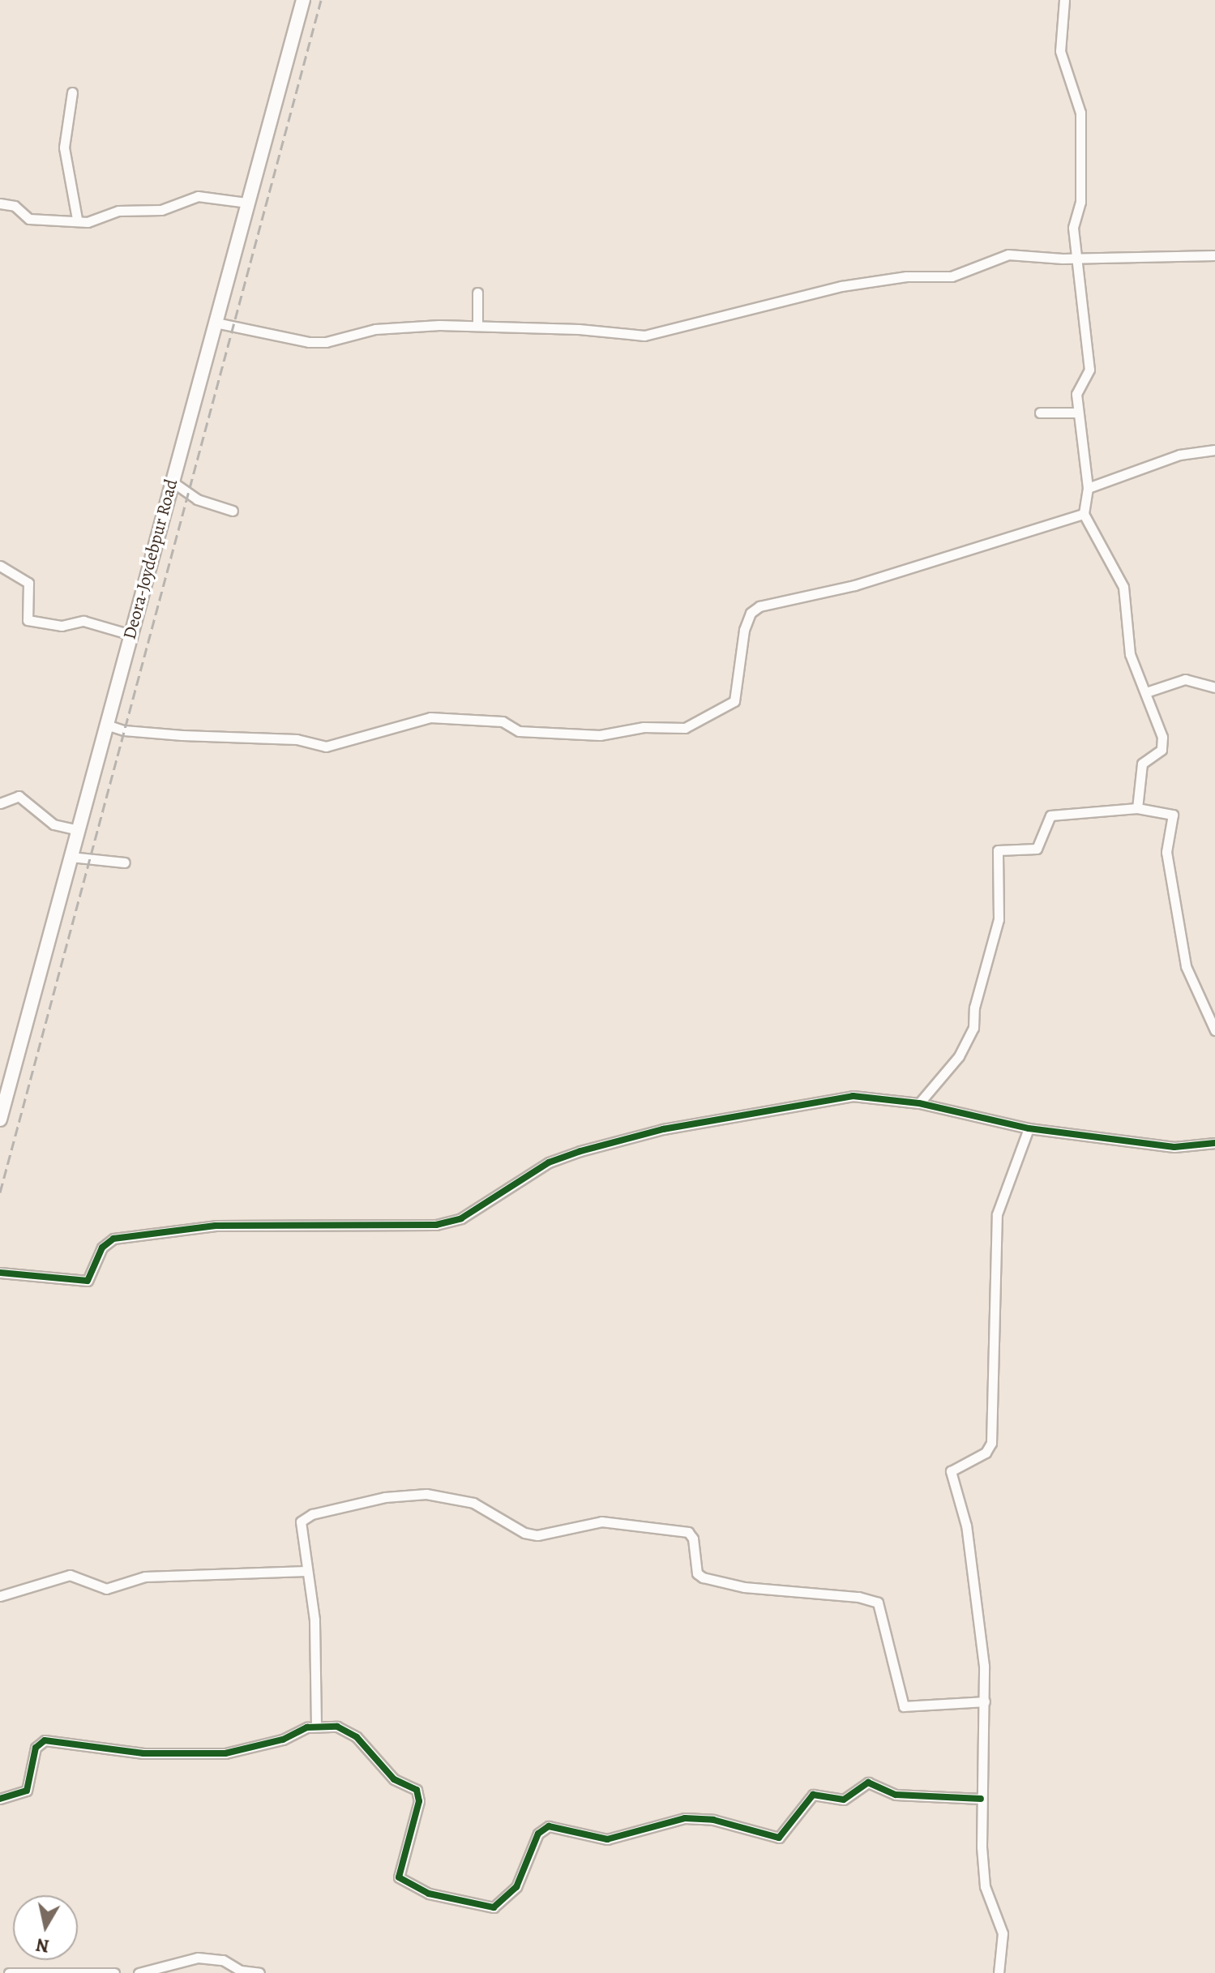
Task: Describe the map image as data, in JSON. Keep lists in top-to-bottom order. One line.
{"streets":{"street":["Deora-Joydebpur Road"]},"north":"bottom"}
